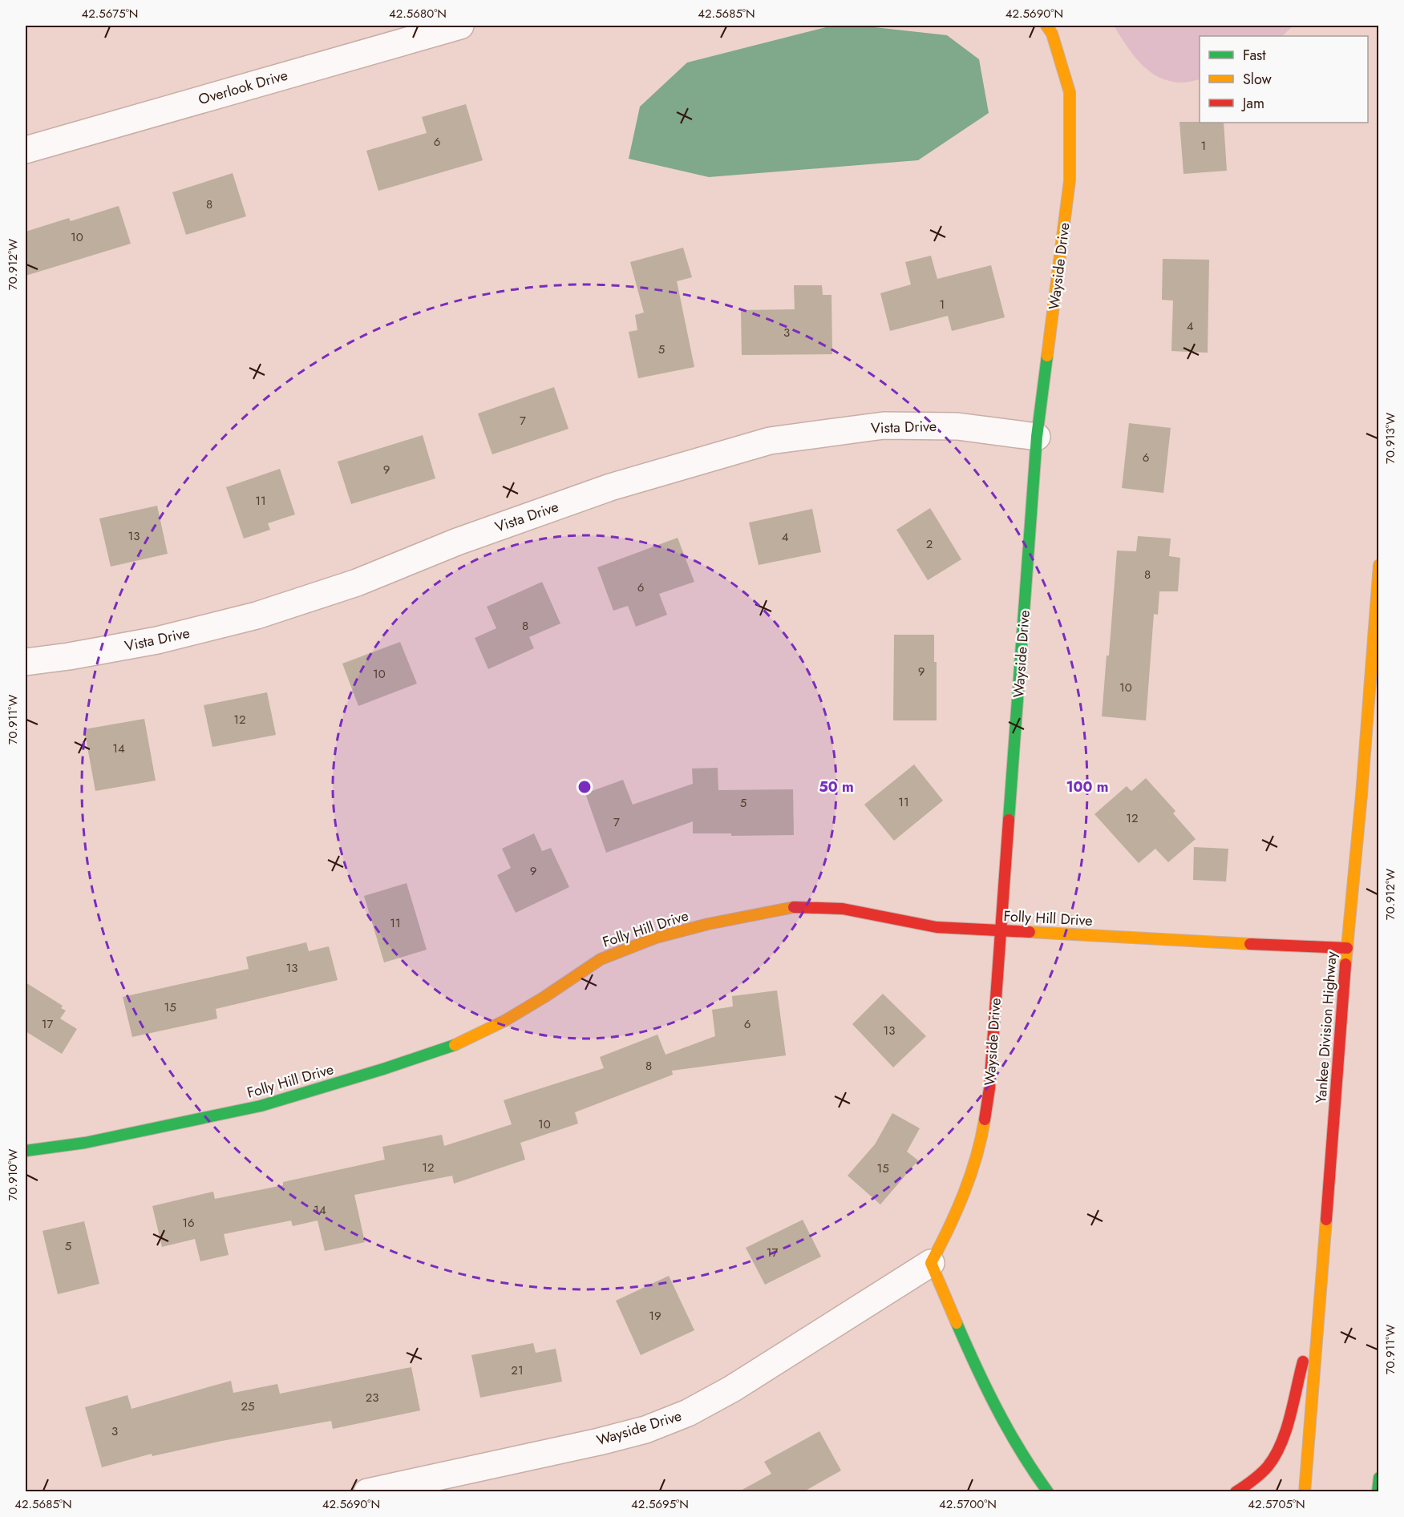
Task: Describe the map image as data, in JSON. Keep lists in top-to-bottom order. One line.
{"streets":{"main road":["Wayside Drive","Folly Hill Drive","Yankee Division Highway"],"street":["Overlook Drive","Vista Drive"]},"crossings":[["Wayside Drive","Vista Drive"],["Wayside Drive","Folly Hill Drive"],["Folly Hill Drive","Yankee Division Highway"]],"house_numbers":["6","1","8","10","1","4","3","5","7","6","9","11","13","4","2","8","6","8","9","10","10","12","14","11","5","12","7","9","11","13","15","17","6","13","8","10","12","15","14","16","5","17","19","21","23","25","3"],"legend":["Fast","Slow","Jam"],"coordinates":["42.5675°N","42.5680°N","42.5685°N","42.5690°N","70.912°W","70.913°W","70.911°W","70.910°W","42.5695°N","42.5700°N","42.5705°N"],"rings":["50 m","100 m"]}
